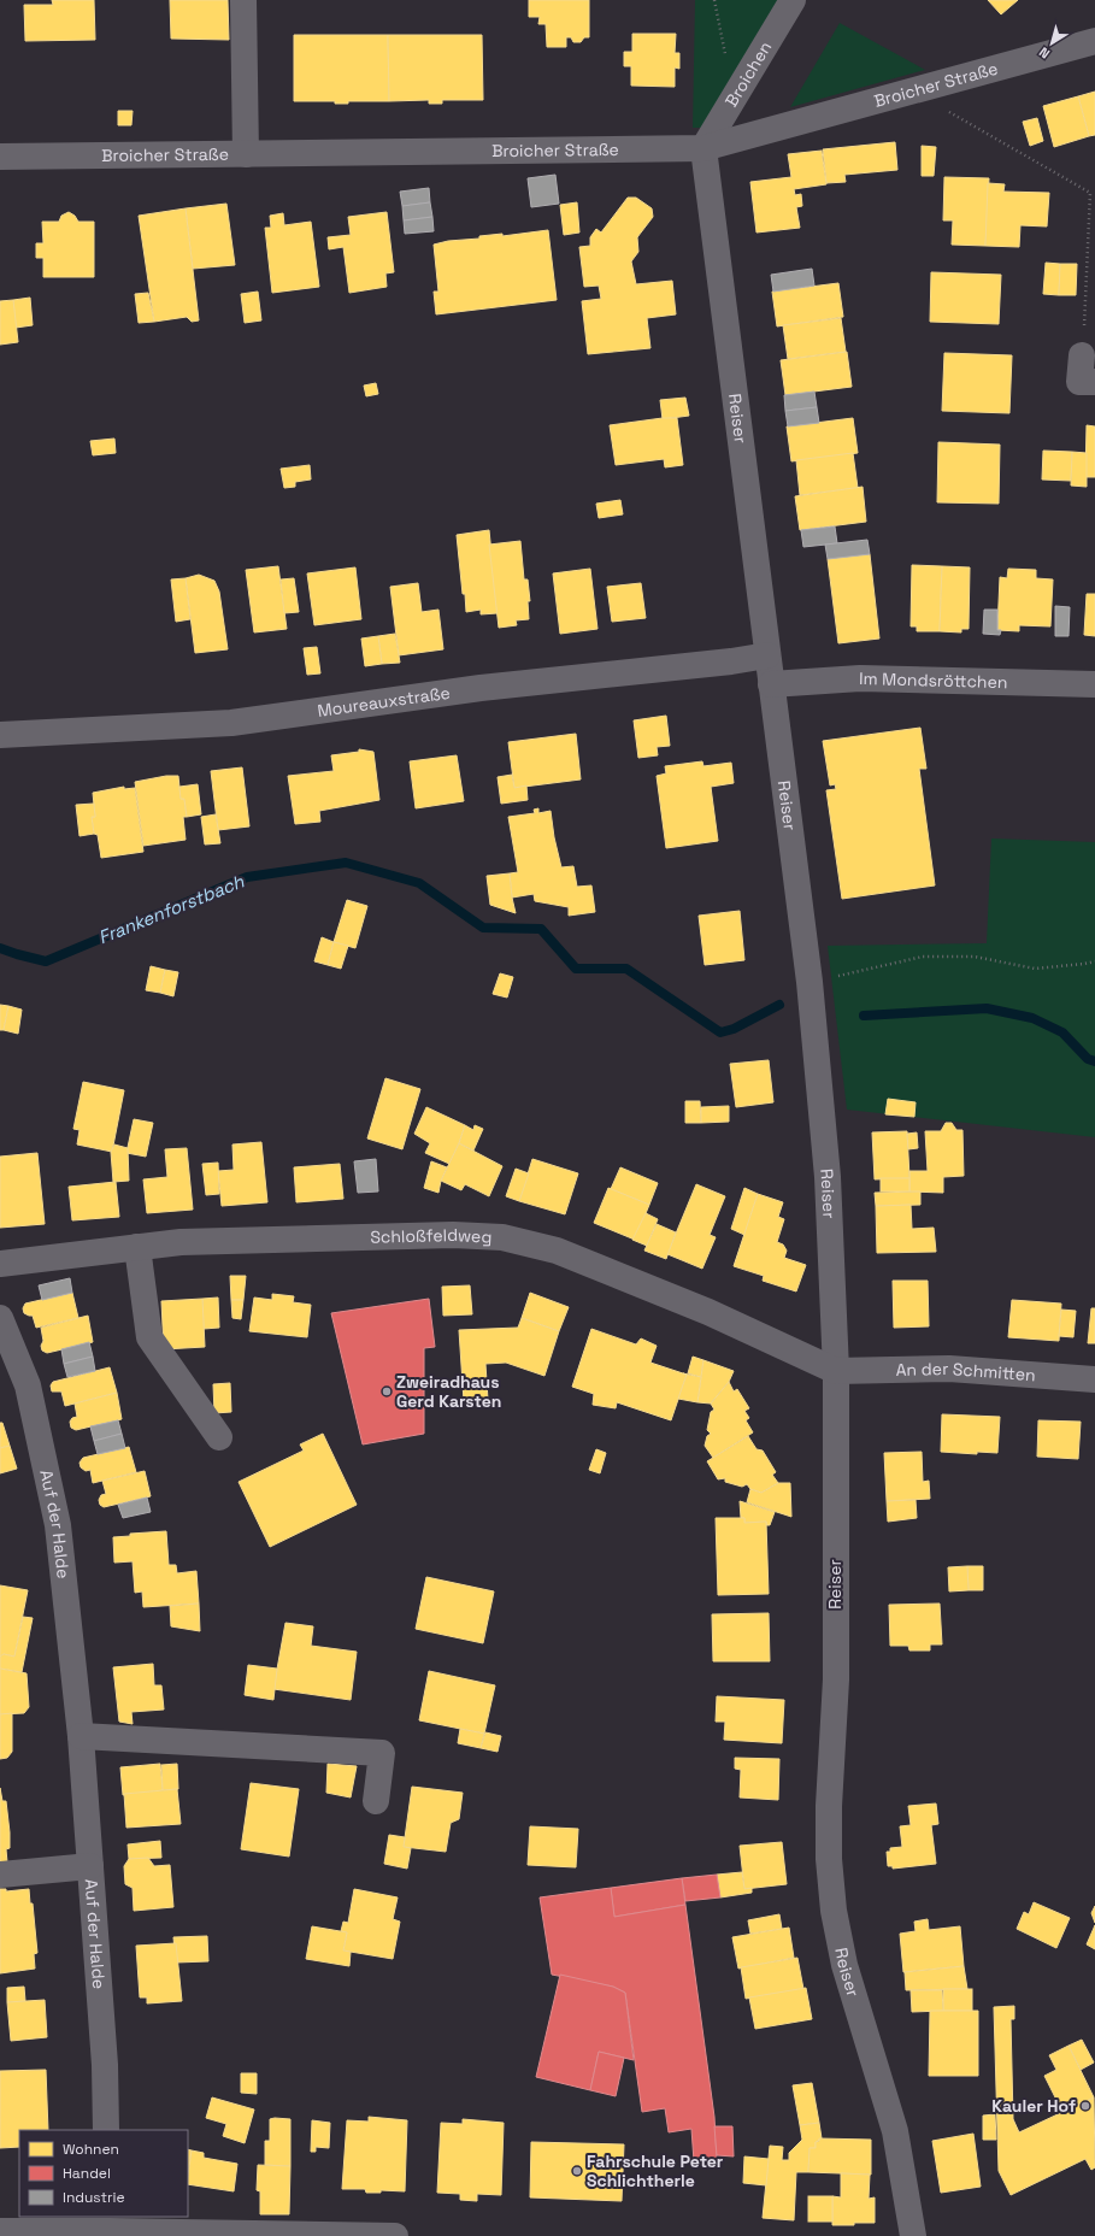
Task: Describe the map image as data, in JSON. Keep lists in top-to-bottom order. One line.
{"streets":{"street":["Broichen","Broicher Straße","Reiser","Im Mondsröttchen","Moureauxstraße","Schloßfeldweg","An der Schmitten","Auf der Halde"]},"crossings":[["Broichen","Broicher Straße"],["Broichen","Reiser"],["Broicher Straße","Reiser"],["Reiser","Im Mondsröttchen"],["Reiser","Moureauxstraße"],["Reiser","Schloßfeldweg"],["Reiser","An der Schmitten"],["Schloßfeldweg","An der Schmitten"]],"water":["Frankenforstbach"],"places":["Zweiradhaus Gerd Karsten","Kauler Hof","Fahrschule Peter Schlichtherle"],"legend":["Wohnen","Handel","Industrie"],"north":"bottom left"}
